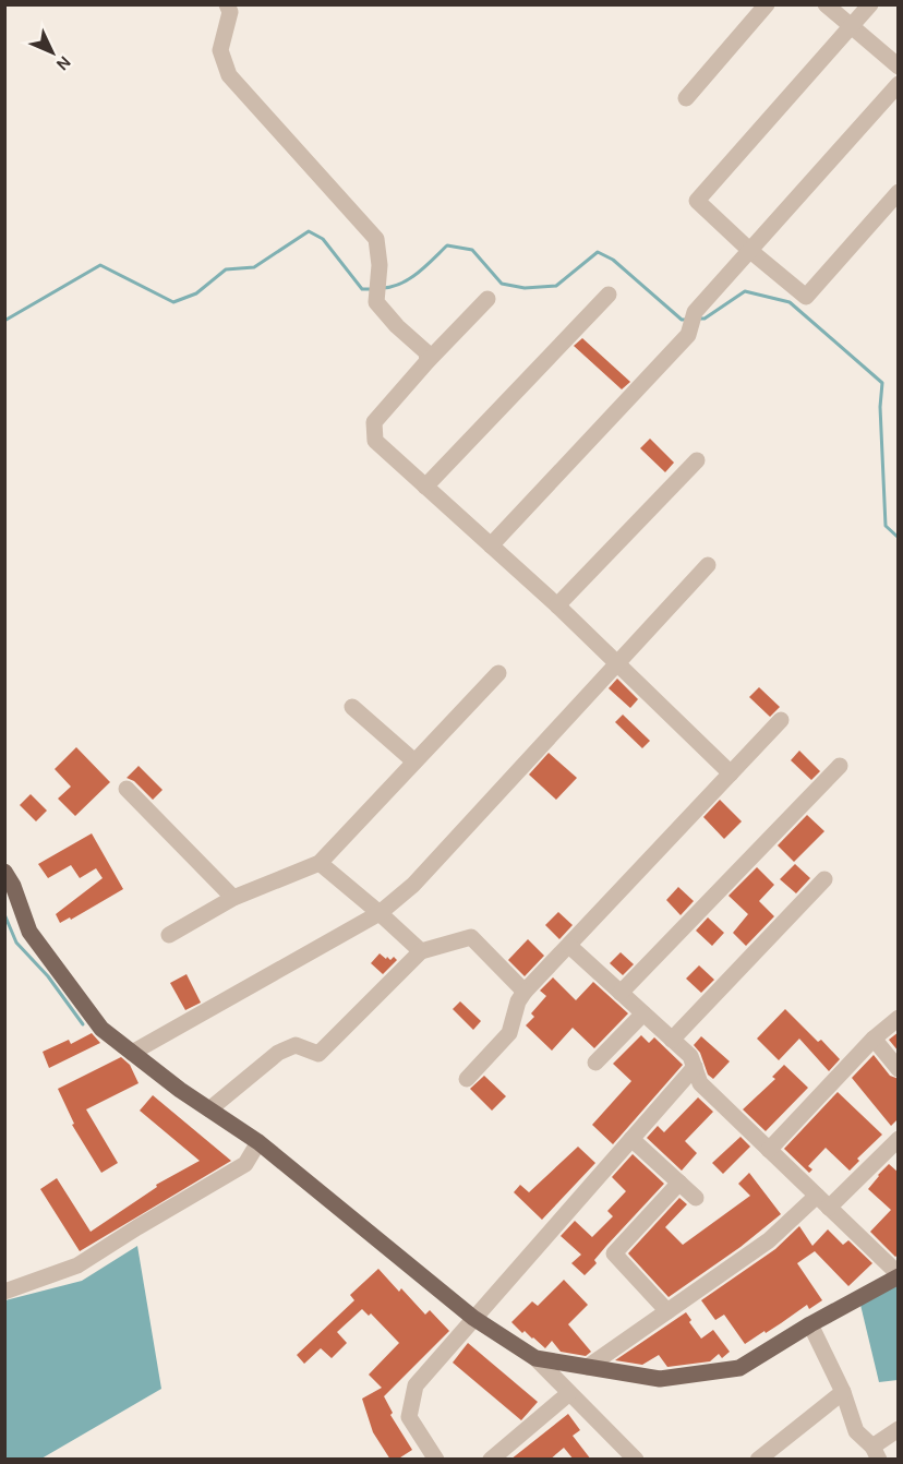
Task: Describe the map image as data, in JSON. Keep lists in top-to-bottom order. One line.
{"north":"bottom right"}
